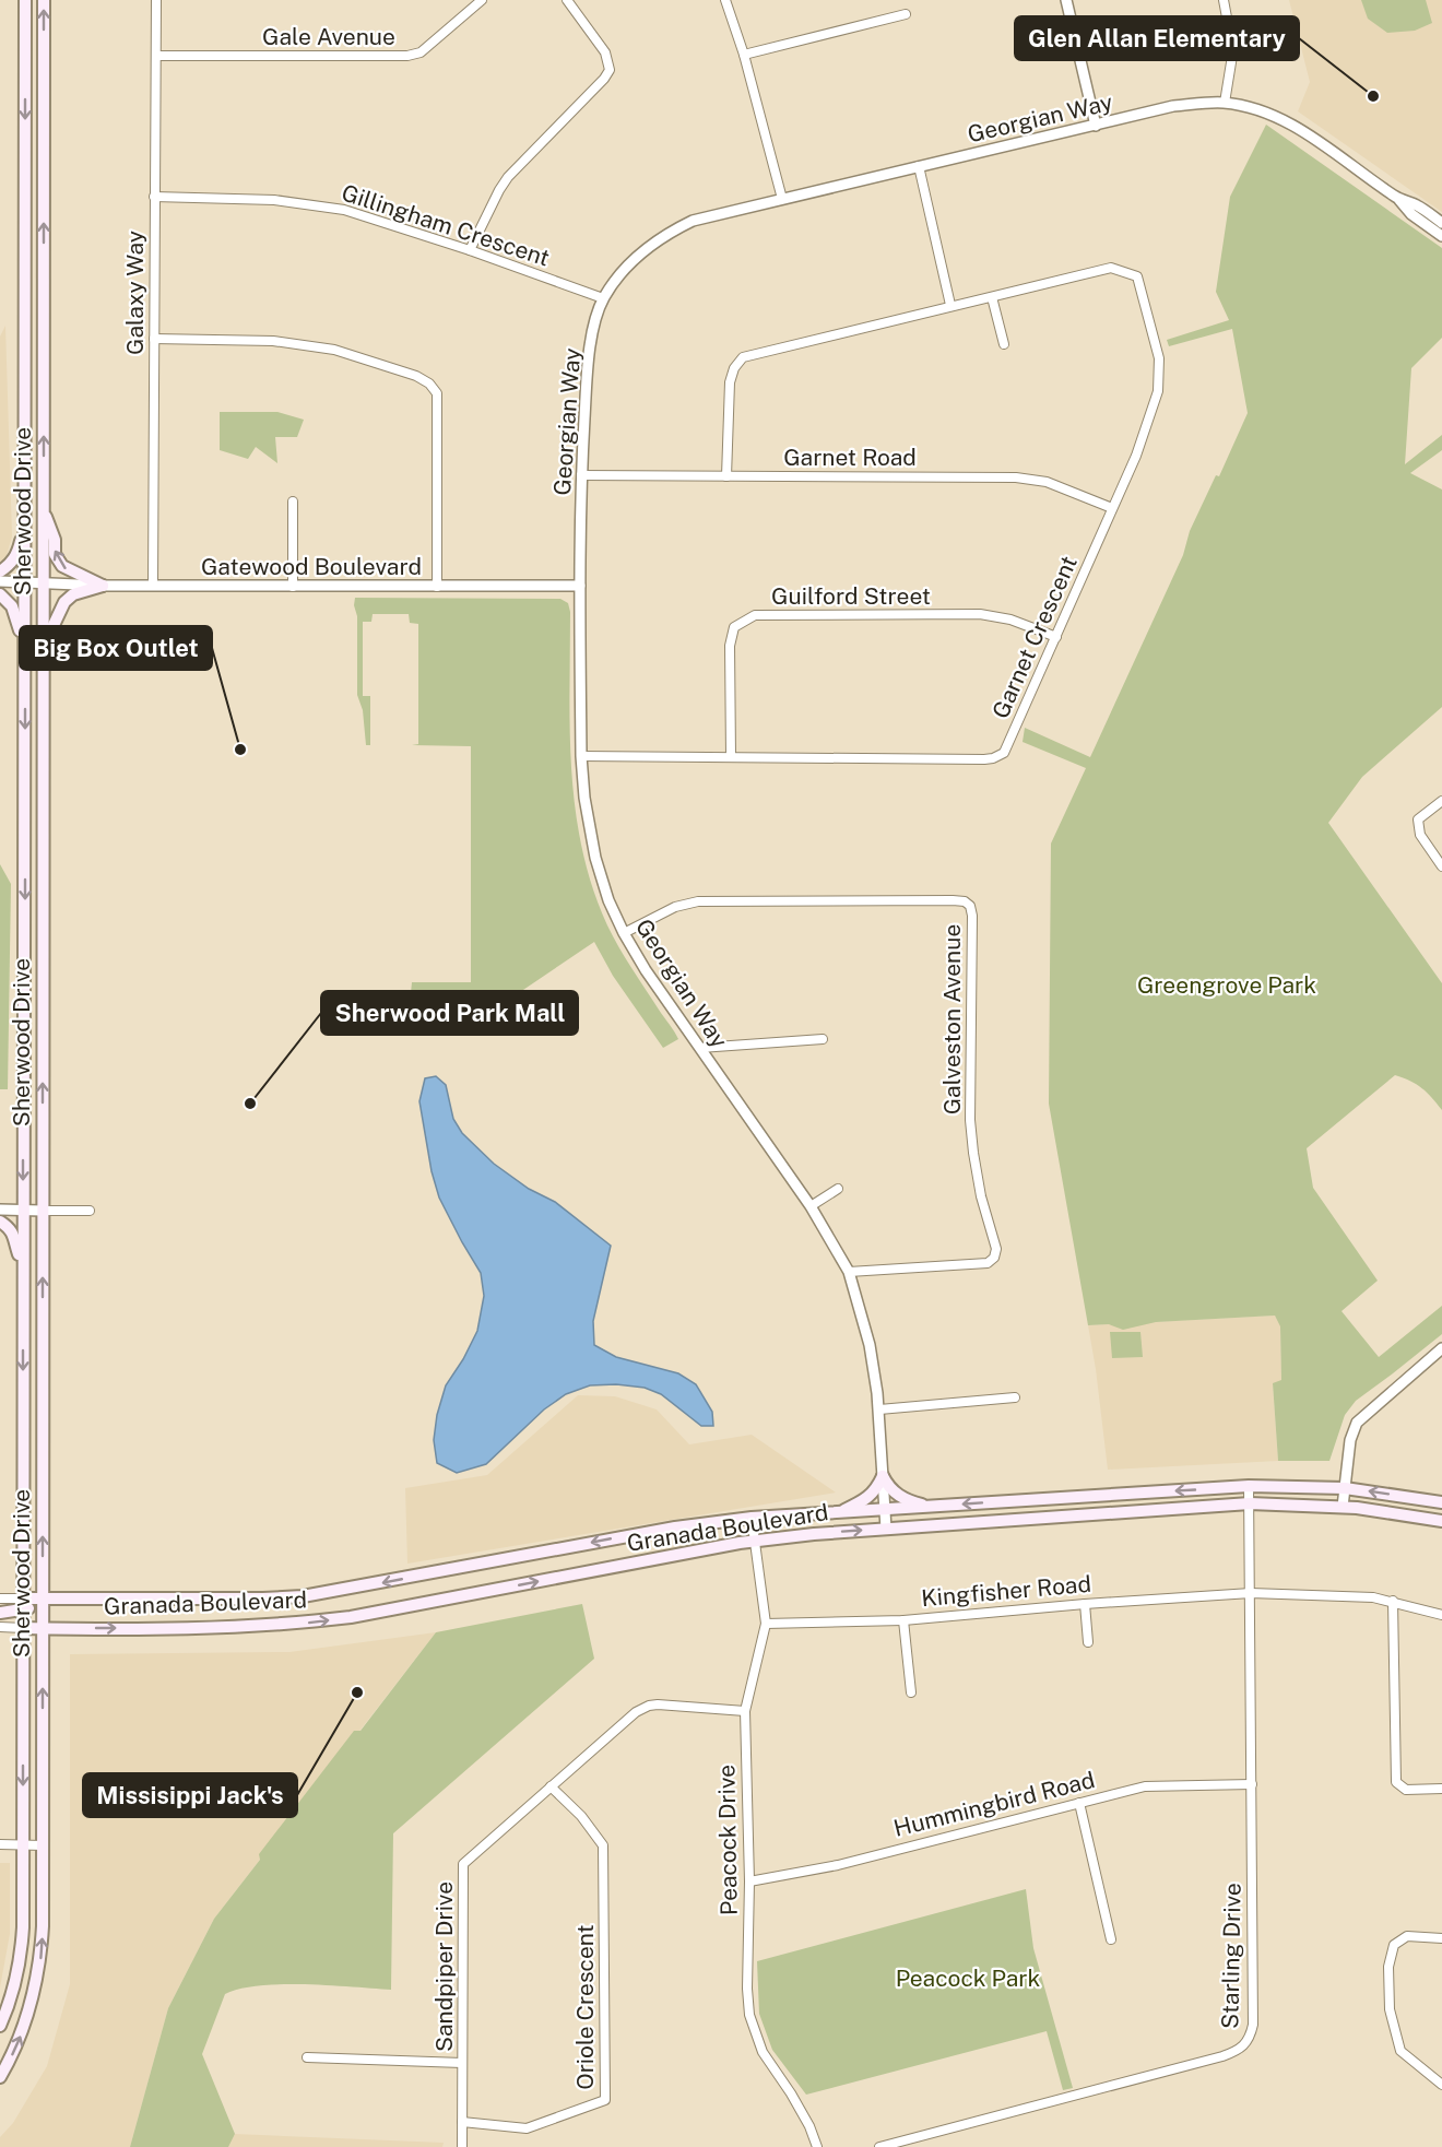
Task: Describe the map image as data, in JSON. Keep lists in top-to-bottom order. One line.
{"streets":{"main road":["Sherwood Drive","Granada Boulevard"],"street":["Gale Avenue","Georgian Way","Gillingham Crescent","Galaxy Way","Garnet Road","Gatewood Boulevard","Guilford Street","Garnet Crescent","Galveston Avenue","Kingfisher Road","Hummingbird Road","Peacock Drive","Starling Drive","Sandpiper Drive","Oriole Crescent"]},"crossings":[["Gale Avenue","Galaxy Way"],["Georgian Way","Gillingham Crescent"],["Georgian Way","Garnet Road"],["Georgian Way","Gatewood Boulevard"],["Georgian Way","Garnet Crescent"],["Georgian Way","Galveston Avenue"],["Georgian Way","Granada Boulevard"],["Gillingham Crescent","Galaxy Way"],["Galaxy Way","Gatewood Boulevard"],["Garnet Road","Garnet Crescent"],["Sherwood Drive","Gatewood Boulevard"],["Sherwood Drive","Granada Boulevard"],["Guilford Street","Garnet Crescent"],["Granada Boulevard","Peacock Drive"],["Granada Boulevard","Starling Drive"],["Kingfisher Road","Peacock Drive"],["Kingfisher Road","Starling Drive"],["Hummingbird Road","Peacock Drive"],["Hummingbird Road","Starling Drive"],["Peacock Drive","Sandpiper Drive"],["Sandpiper Drive","Oriole Crescent"]],"parks":["Greengrove Park","Peacock Park"],"places":["Glen Allan Elementary","Big Box Outlet","Sherwood Park Mall","Missisippi Jack's"]}
